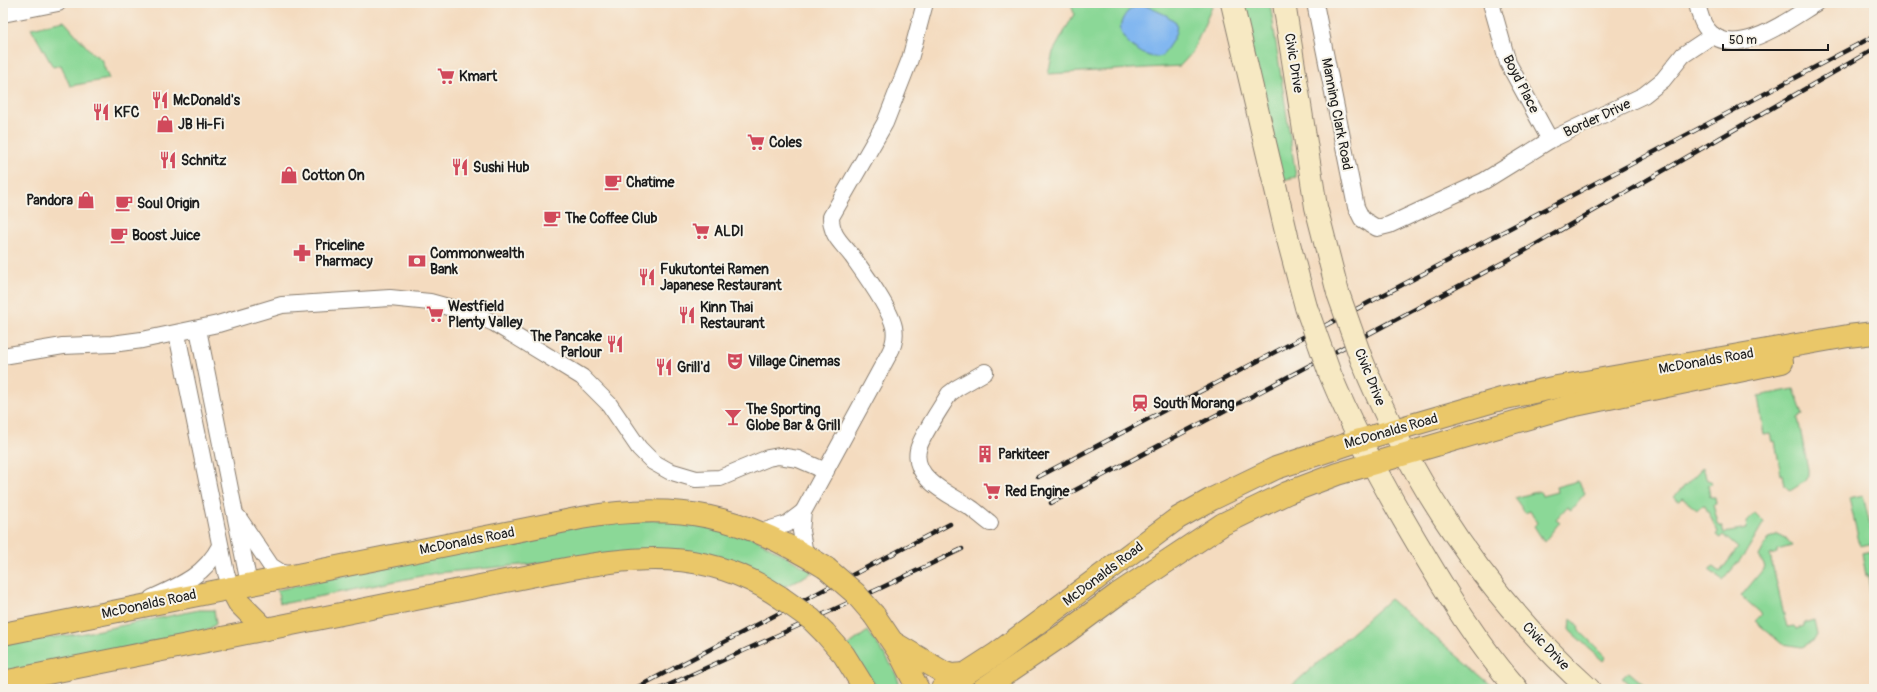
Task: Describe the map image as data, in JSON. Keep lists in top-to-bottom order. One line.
{"streets":{"main road":["Civic Drive","McDonalds Road"],"street":["Boyd Place","Manning Clark Road","Border Drive"]},"crossings":[["Civic Drive","McDonalds Road"],["Boyd Place","Border Drive"],["Manning Clark Road","Border Drive"]],"places":{"supermarket":["Kmart","Coles","ALDI","Westfield Plenty Valley","Red Engine"],"restaurant":["McDonald's","KFC","Schnitz","Sushi Hub","Fukutontei Ramen Japanese Restaurant","Kinn Thai Restaurant","The Pancake Parlour","Grill'd"],"shop":["JB Hi-Fi","Cotton On","Pandora"],"cafe":["Chatime","Soul Origin","The Coffee Club","Boost Juice"],"pharmacy":["Priceline Pharmacy"],"bank":["Commonwealth Bank"],"theatre":["Village Cinemas"],"station":["South Morang"],"bar":["The Sporting Globe Bar & Grill"],"building":["Parkiteer"]},"scale_bar":"50 m"}
